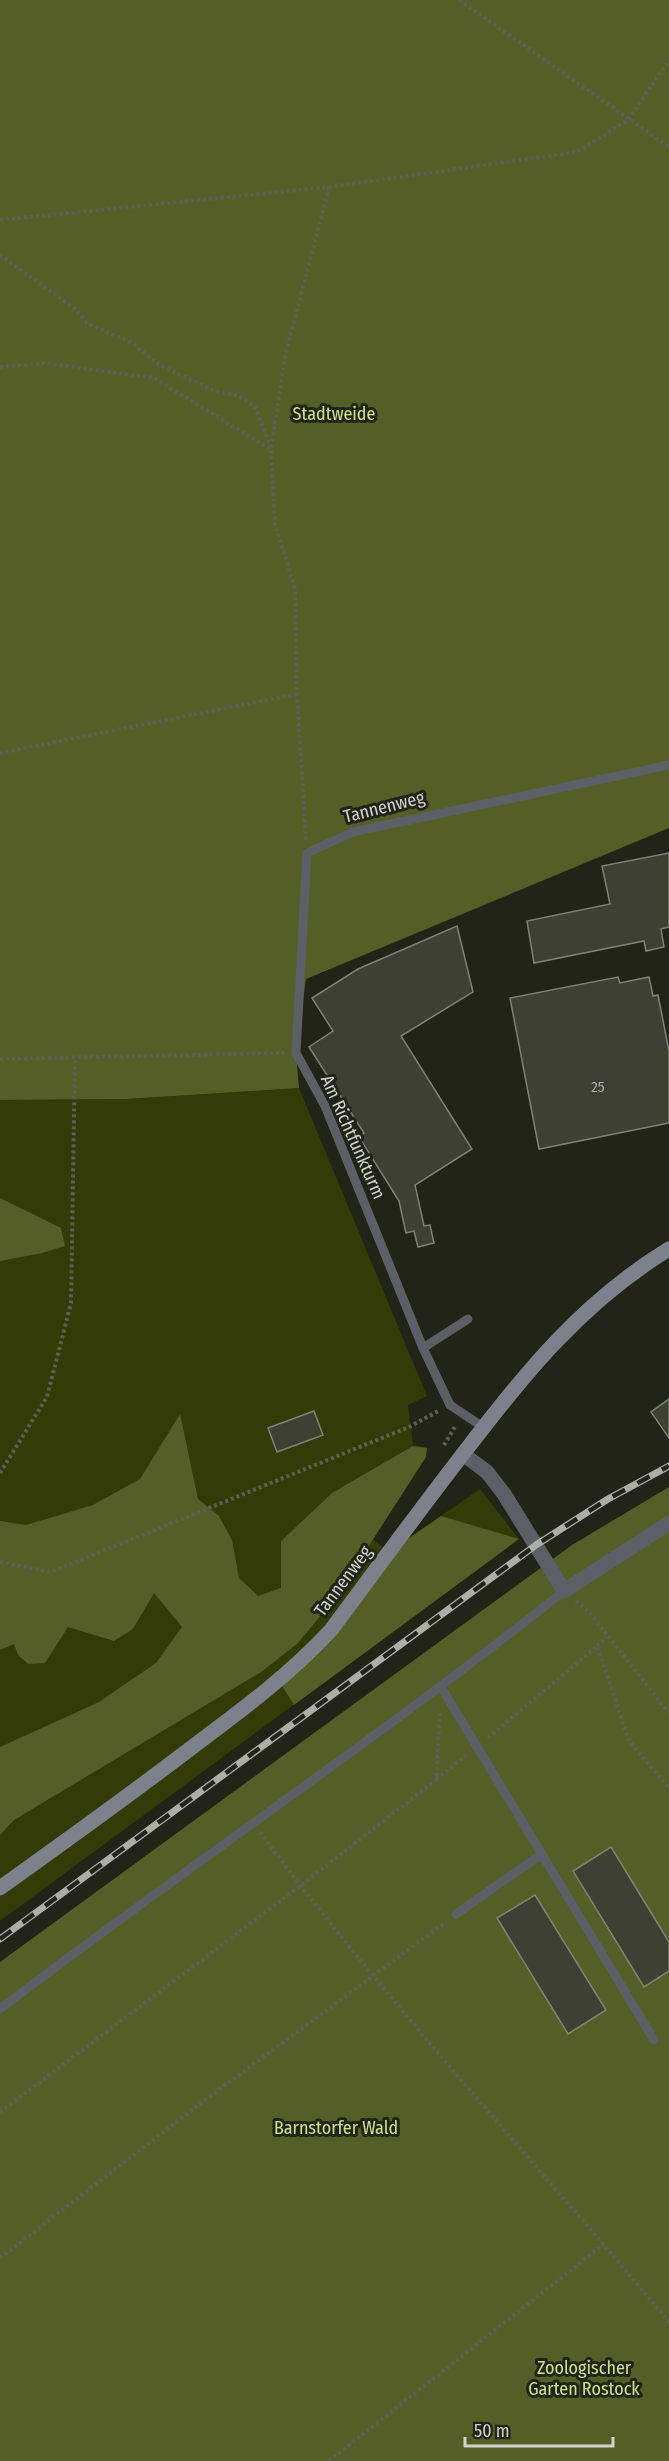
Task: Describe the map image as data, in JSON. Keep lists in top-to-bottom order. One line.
{"streets":{"street":["Tannenweg"],"lane":["Am Richtfunkturm"]},"crossings":[["Tannenweg","Am Richtfunkturm"]],"parks":["Stadtweide","Barnstorfer Wald","Zoologischer Garten Rostock"],"house_numbers":["25"],"scale_bar":"50 m"}
